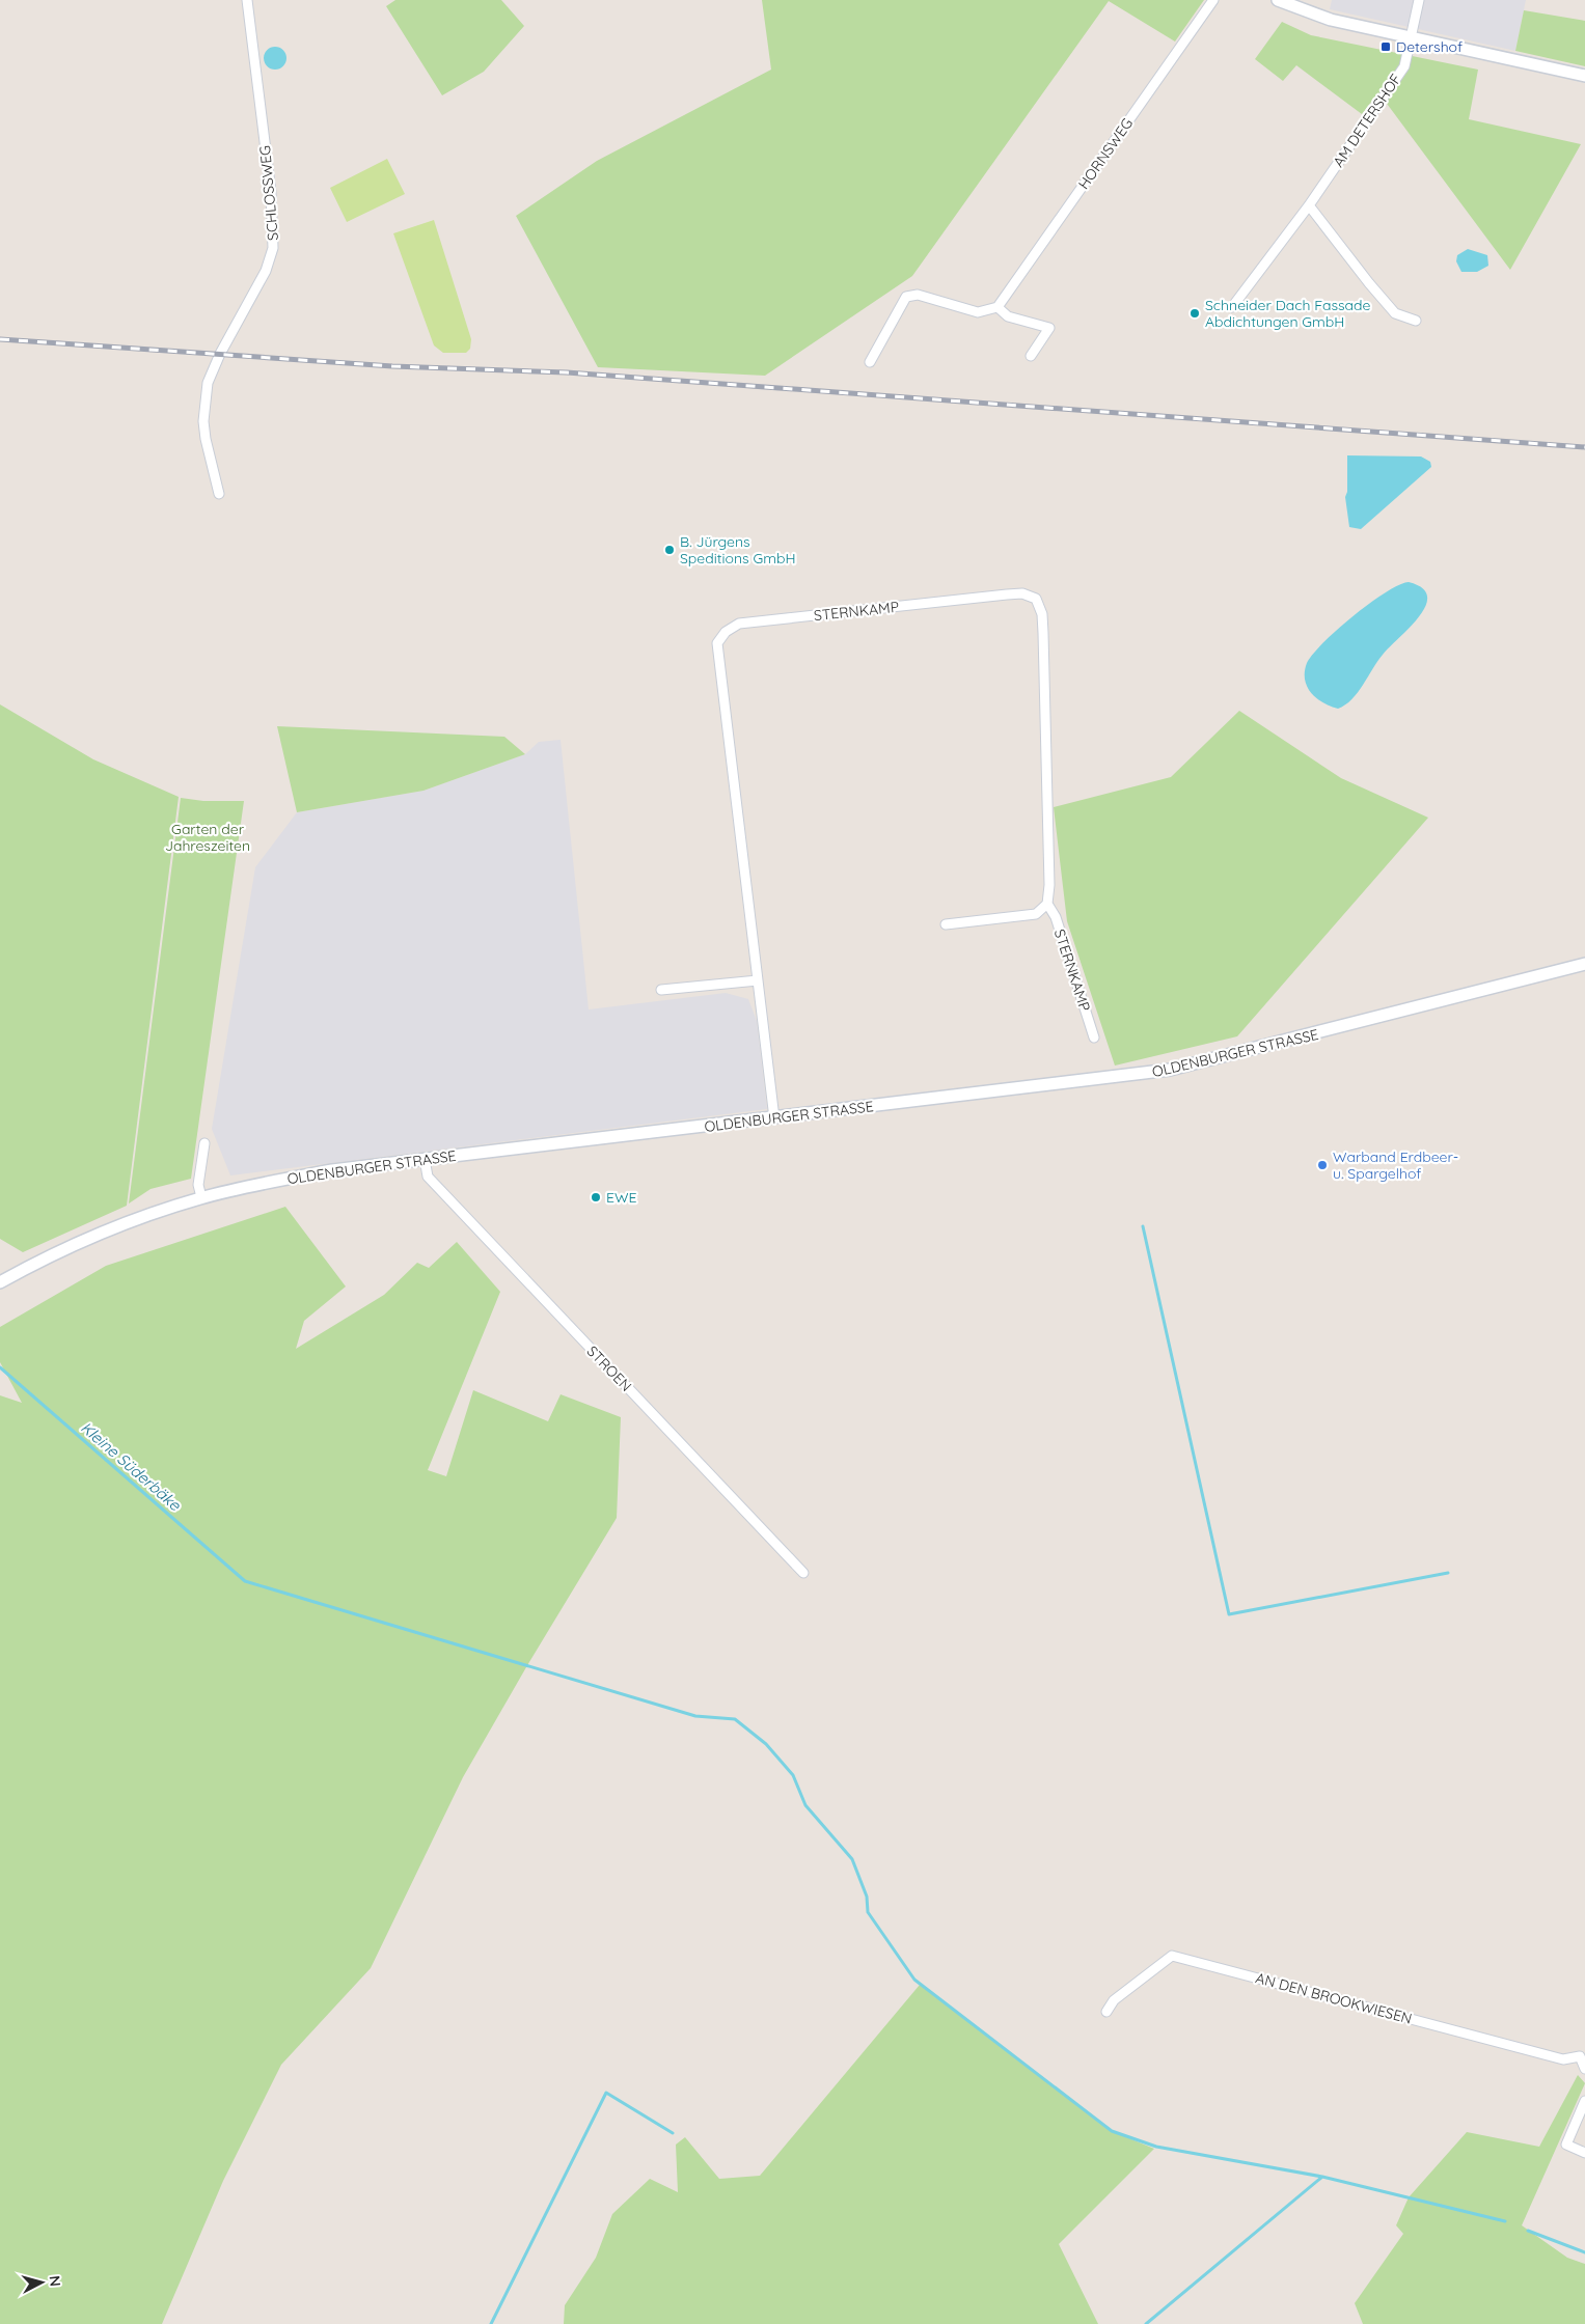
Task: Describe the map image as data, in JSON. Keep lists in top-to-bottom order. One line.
{"streets":{"main road":["OLDENBURGER STRASSE"],"street":["AM DETERSHOF","HORNSWEG","SCHLOSSWEG","STERNKAMP","STROEN","AN DEN BROOKWIESEN"]},"crossings":[["STERNKAMP","OLDENBURGER STRASSE"],["OLDENBURGER STRASSE","STROEN"]],"water":["Kleine Süderbäke"],"parks":["Garten der Jahreszeiten"],"places":{"transit":["Detershof"],"other":["Schneider Dach Fassade Abdichtungen GmbH","B. Jürgens Speditions GmbH","Warband Erdbeer- u. Spargelhof","EWE"]},"north":"right"}
